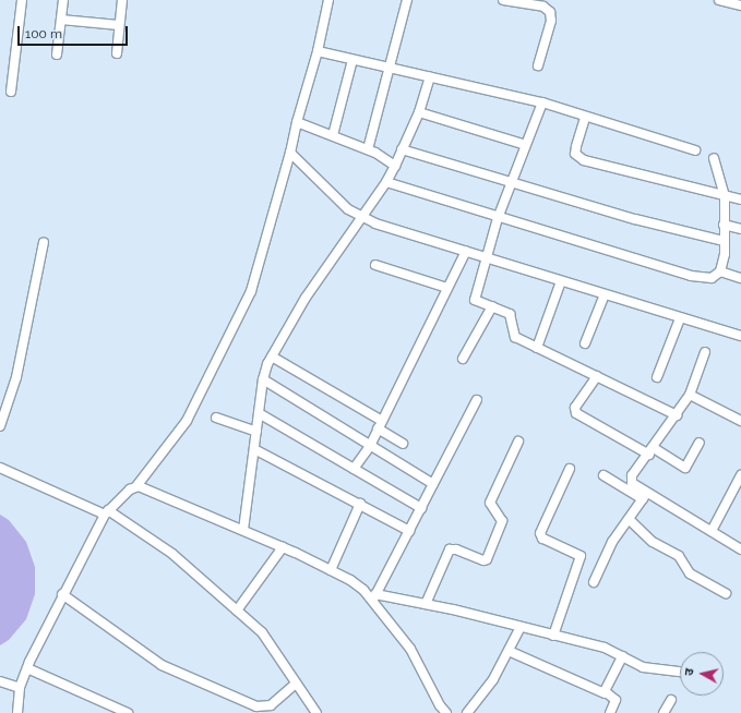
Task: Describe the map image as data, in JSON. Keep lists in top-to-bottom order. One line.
{"scale_bar":"100 m","north":"left"}
